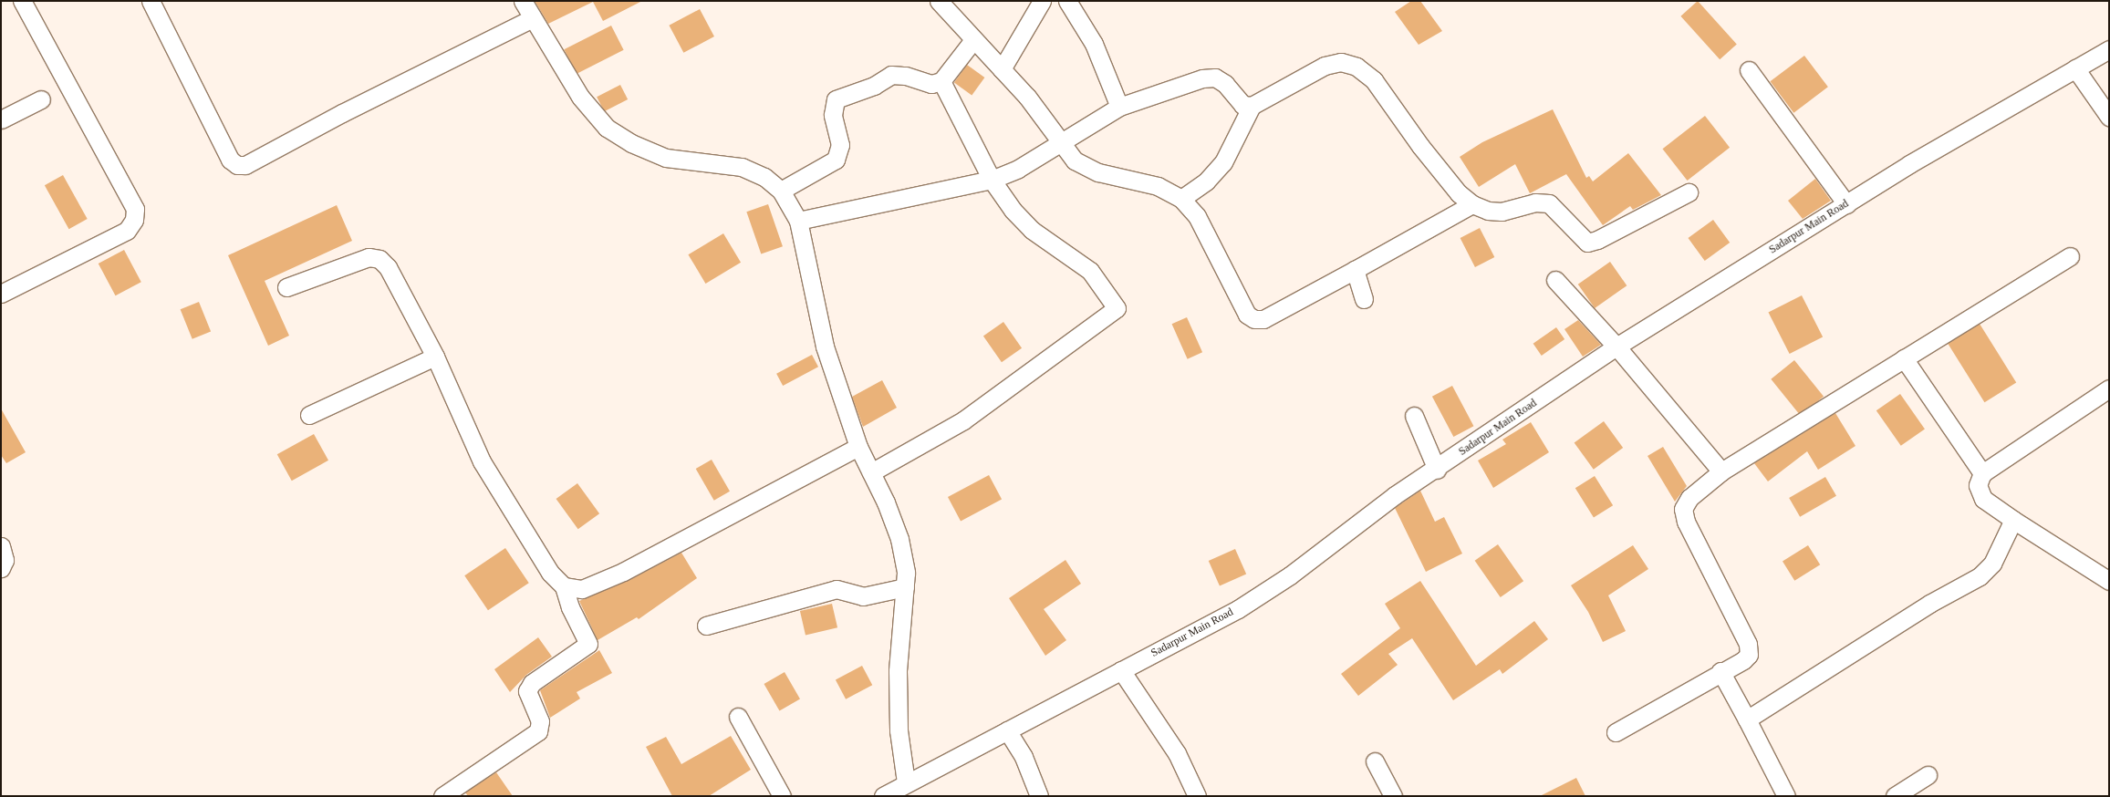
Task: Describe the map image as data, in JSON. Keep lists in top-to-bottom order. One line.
{"streets":{"street":["Sadarpur Main Road"]}}
